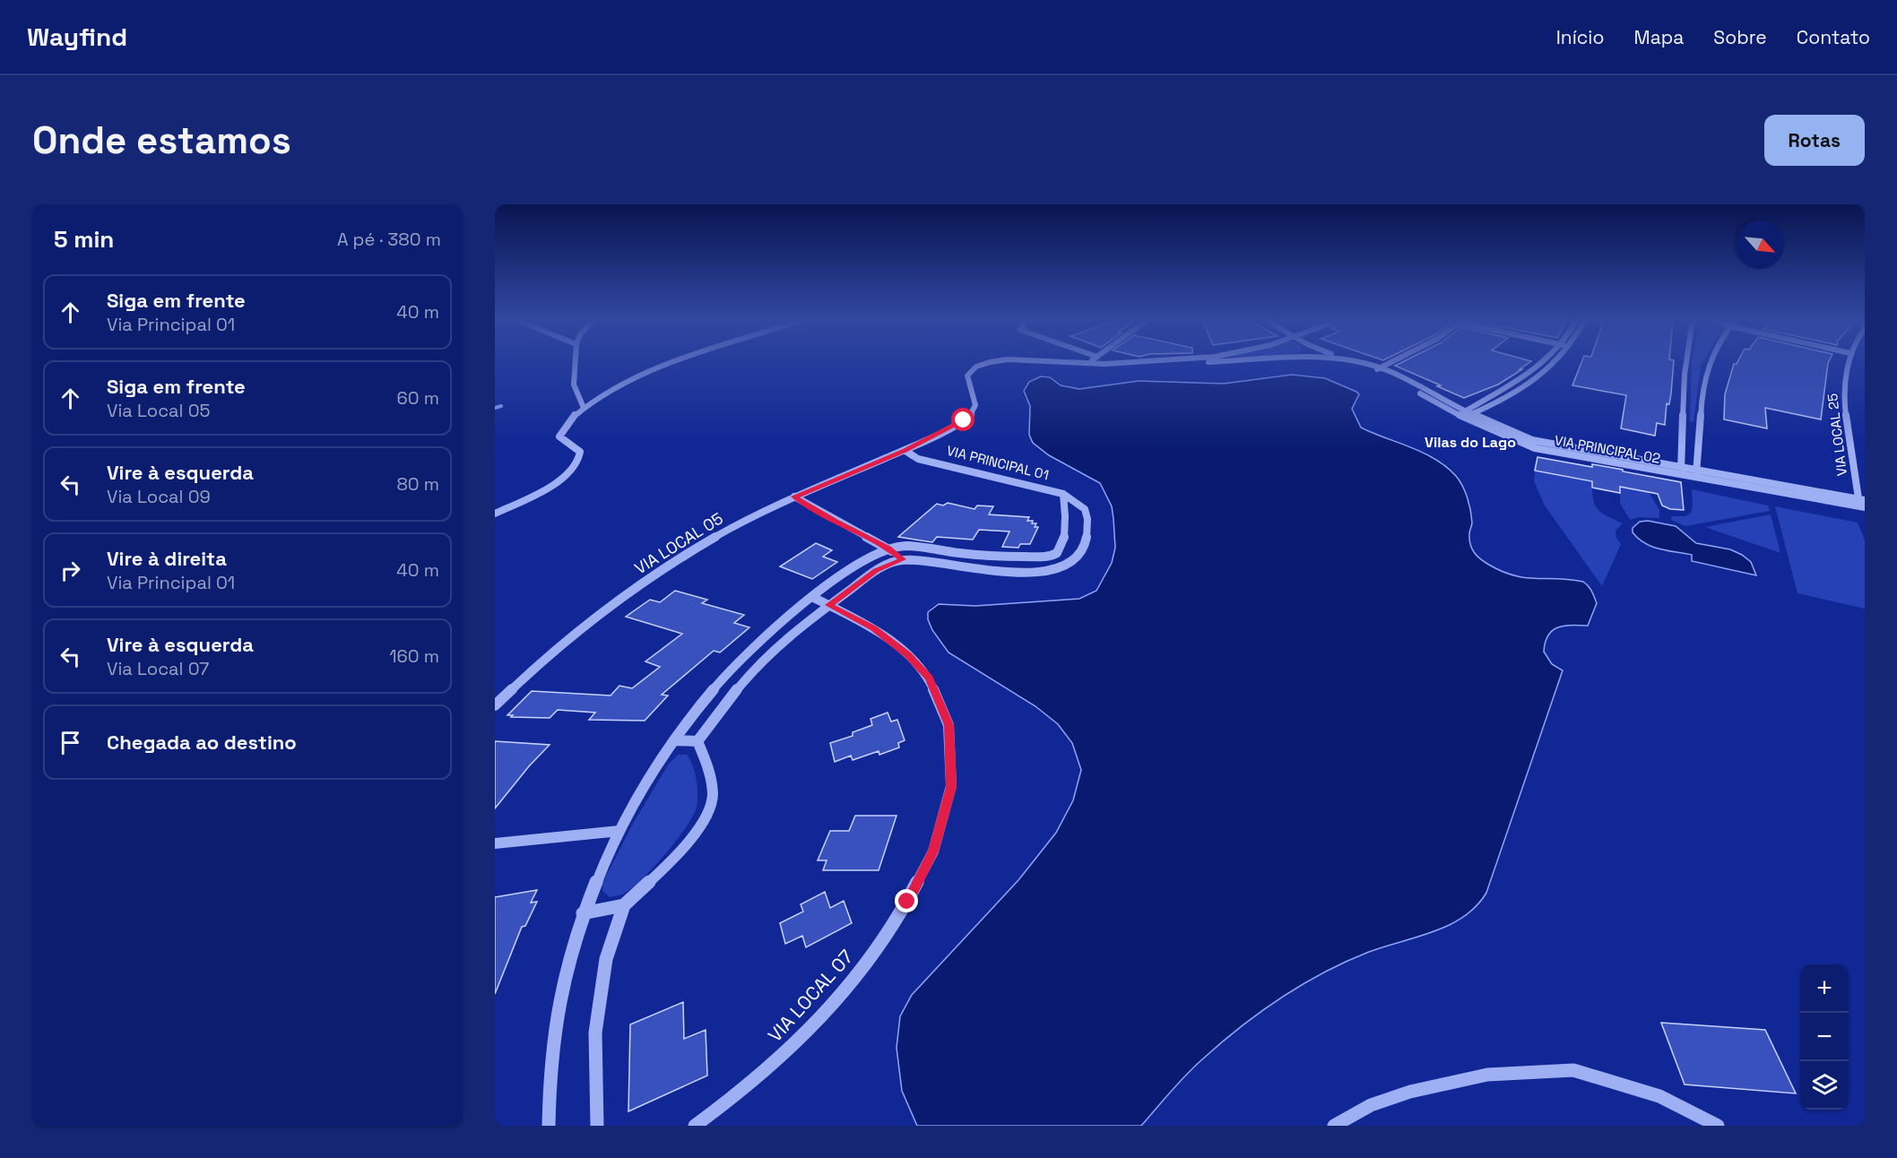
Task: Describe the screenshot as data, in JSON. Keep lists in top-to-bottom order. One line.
{"streets":{"street":["VIA LOCAL 25","VIA PRINCIPAL 02","VIA PRINCIPAL 01","VIA LOCAL 05","VIA LOCAL 07"]},"crossings":[["VIA LOCAL 25","VIA PRINCIPAL 02"],["VIA PRINCIPAL 02","VIA PRINCIPAL 01"],["VIA PRINCIPAL 01","VIA LOCAL 05"],["VIA PRINCIPAL 01","VIA LOCAL 07"]],"districts":["Vilas do Lago"],"north":"bottom right","page":{"header":"Wayfind","nav":["Início","Mapa","Sobre","Contato"],"buttons":"Rotas","title":"Onde estamos","heading":["5 min","A pé · 380 m"],"list":[["Siga em frente","Via Principal 01","40 m"],["Siga em frente","Via Local 05","60 m"],["Vire à esquerda","Via Local 09","80 m"],["Vire à direita","Via Principal 01","40 m"],["Vire à esquerda","Via Local 07","160 m"],"Chegada ao destino"],"map_buttons":["+","−"]}}
